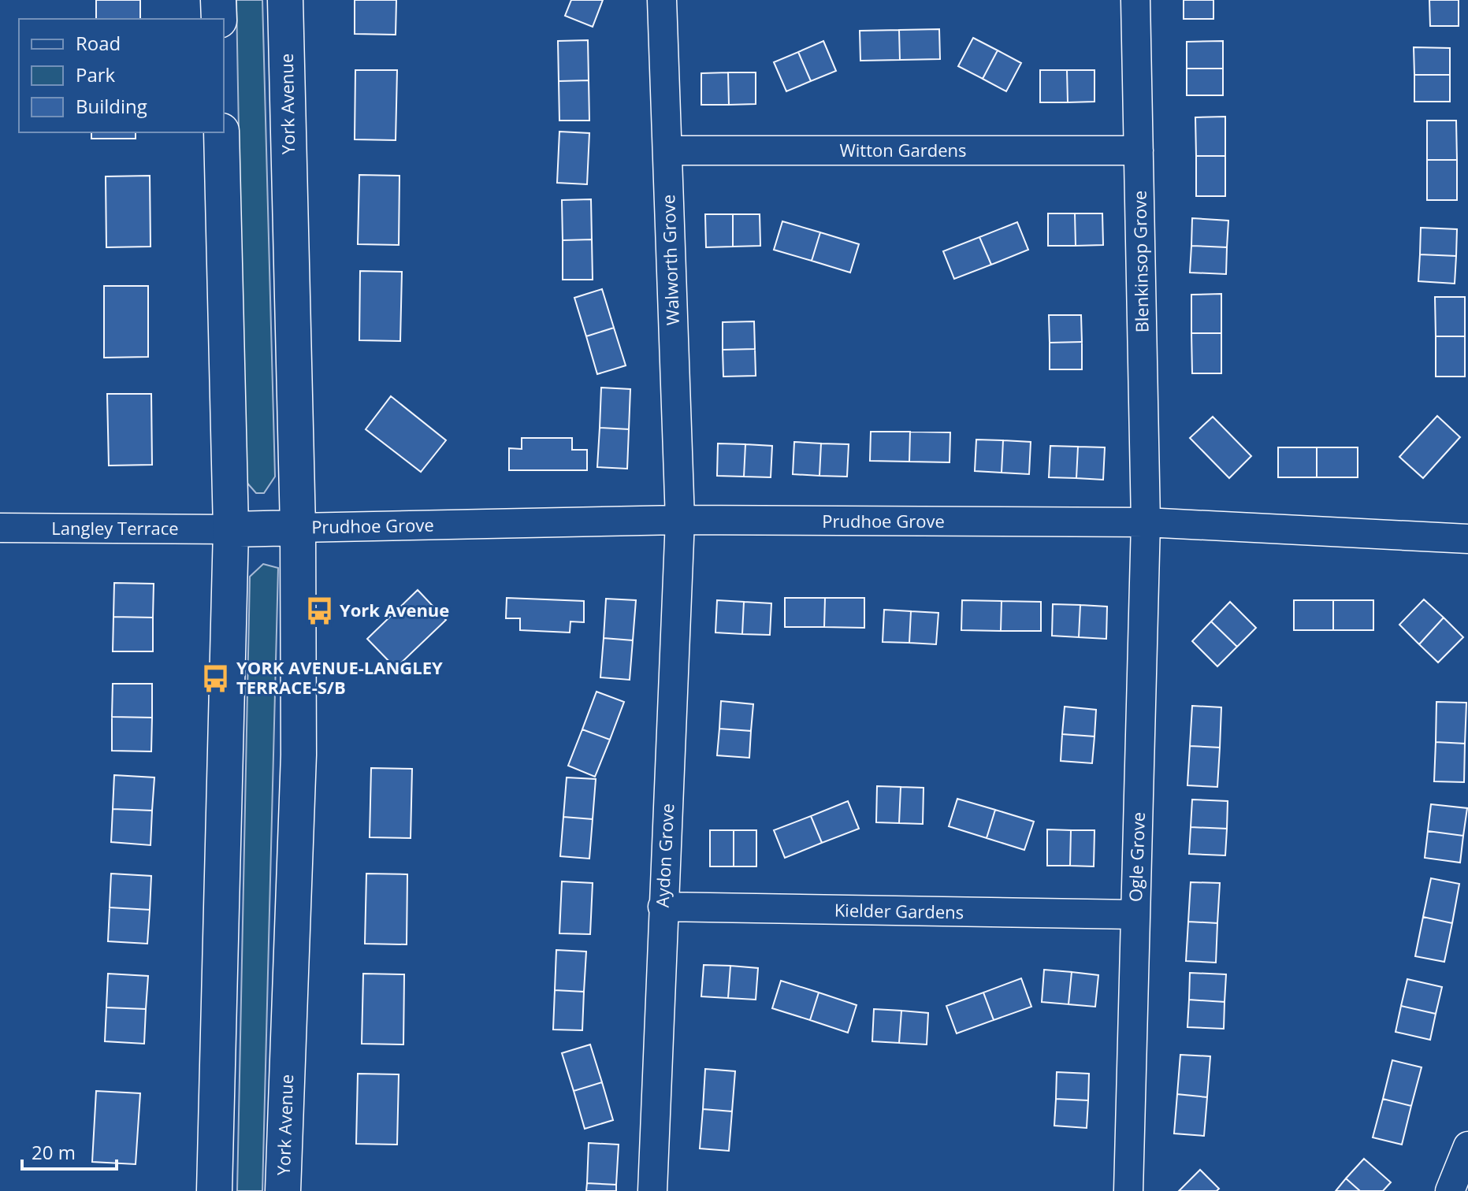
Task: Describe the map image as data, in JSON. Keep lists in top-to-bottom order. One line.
{"streets":{"main road":["York Avenue"],"street":["Witton Gardens","Walworth Grove","Blenkinsop Grove","Prudhoe Grove","Langley Terrace","Aydon Grove","Ogle Grove","Kielder Gardens"]},"crossings":[["York Avenue","Prudhoe Grove"],["Witton Gardens","Walworth Grove"],["Witton Gardens","Blenkinsop Grove"],["Walworth Grove","Prudhoe Grove"],["Walworth Grove","Aydon Grove"],["Blenkinsop Grove","Prudhoe Grove"],["Blenkinsop Grove","Ogle Grove"],["Prudhoe Grove","Aydon Grove"],["Prudhoe Grove","Ogle Grove"],["Aydon Grove","Kielder Gardens"],["Ogle Grove","Kielder Gardens"]],"places":{"bus stop":["York Avenue","YORK AVENUE-LANGLEY TERRACE-S/B"]},"legend":["Road","Park","Building"],"scale_bar":"20 m"}
